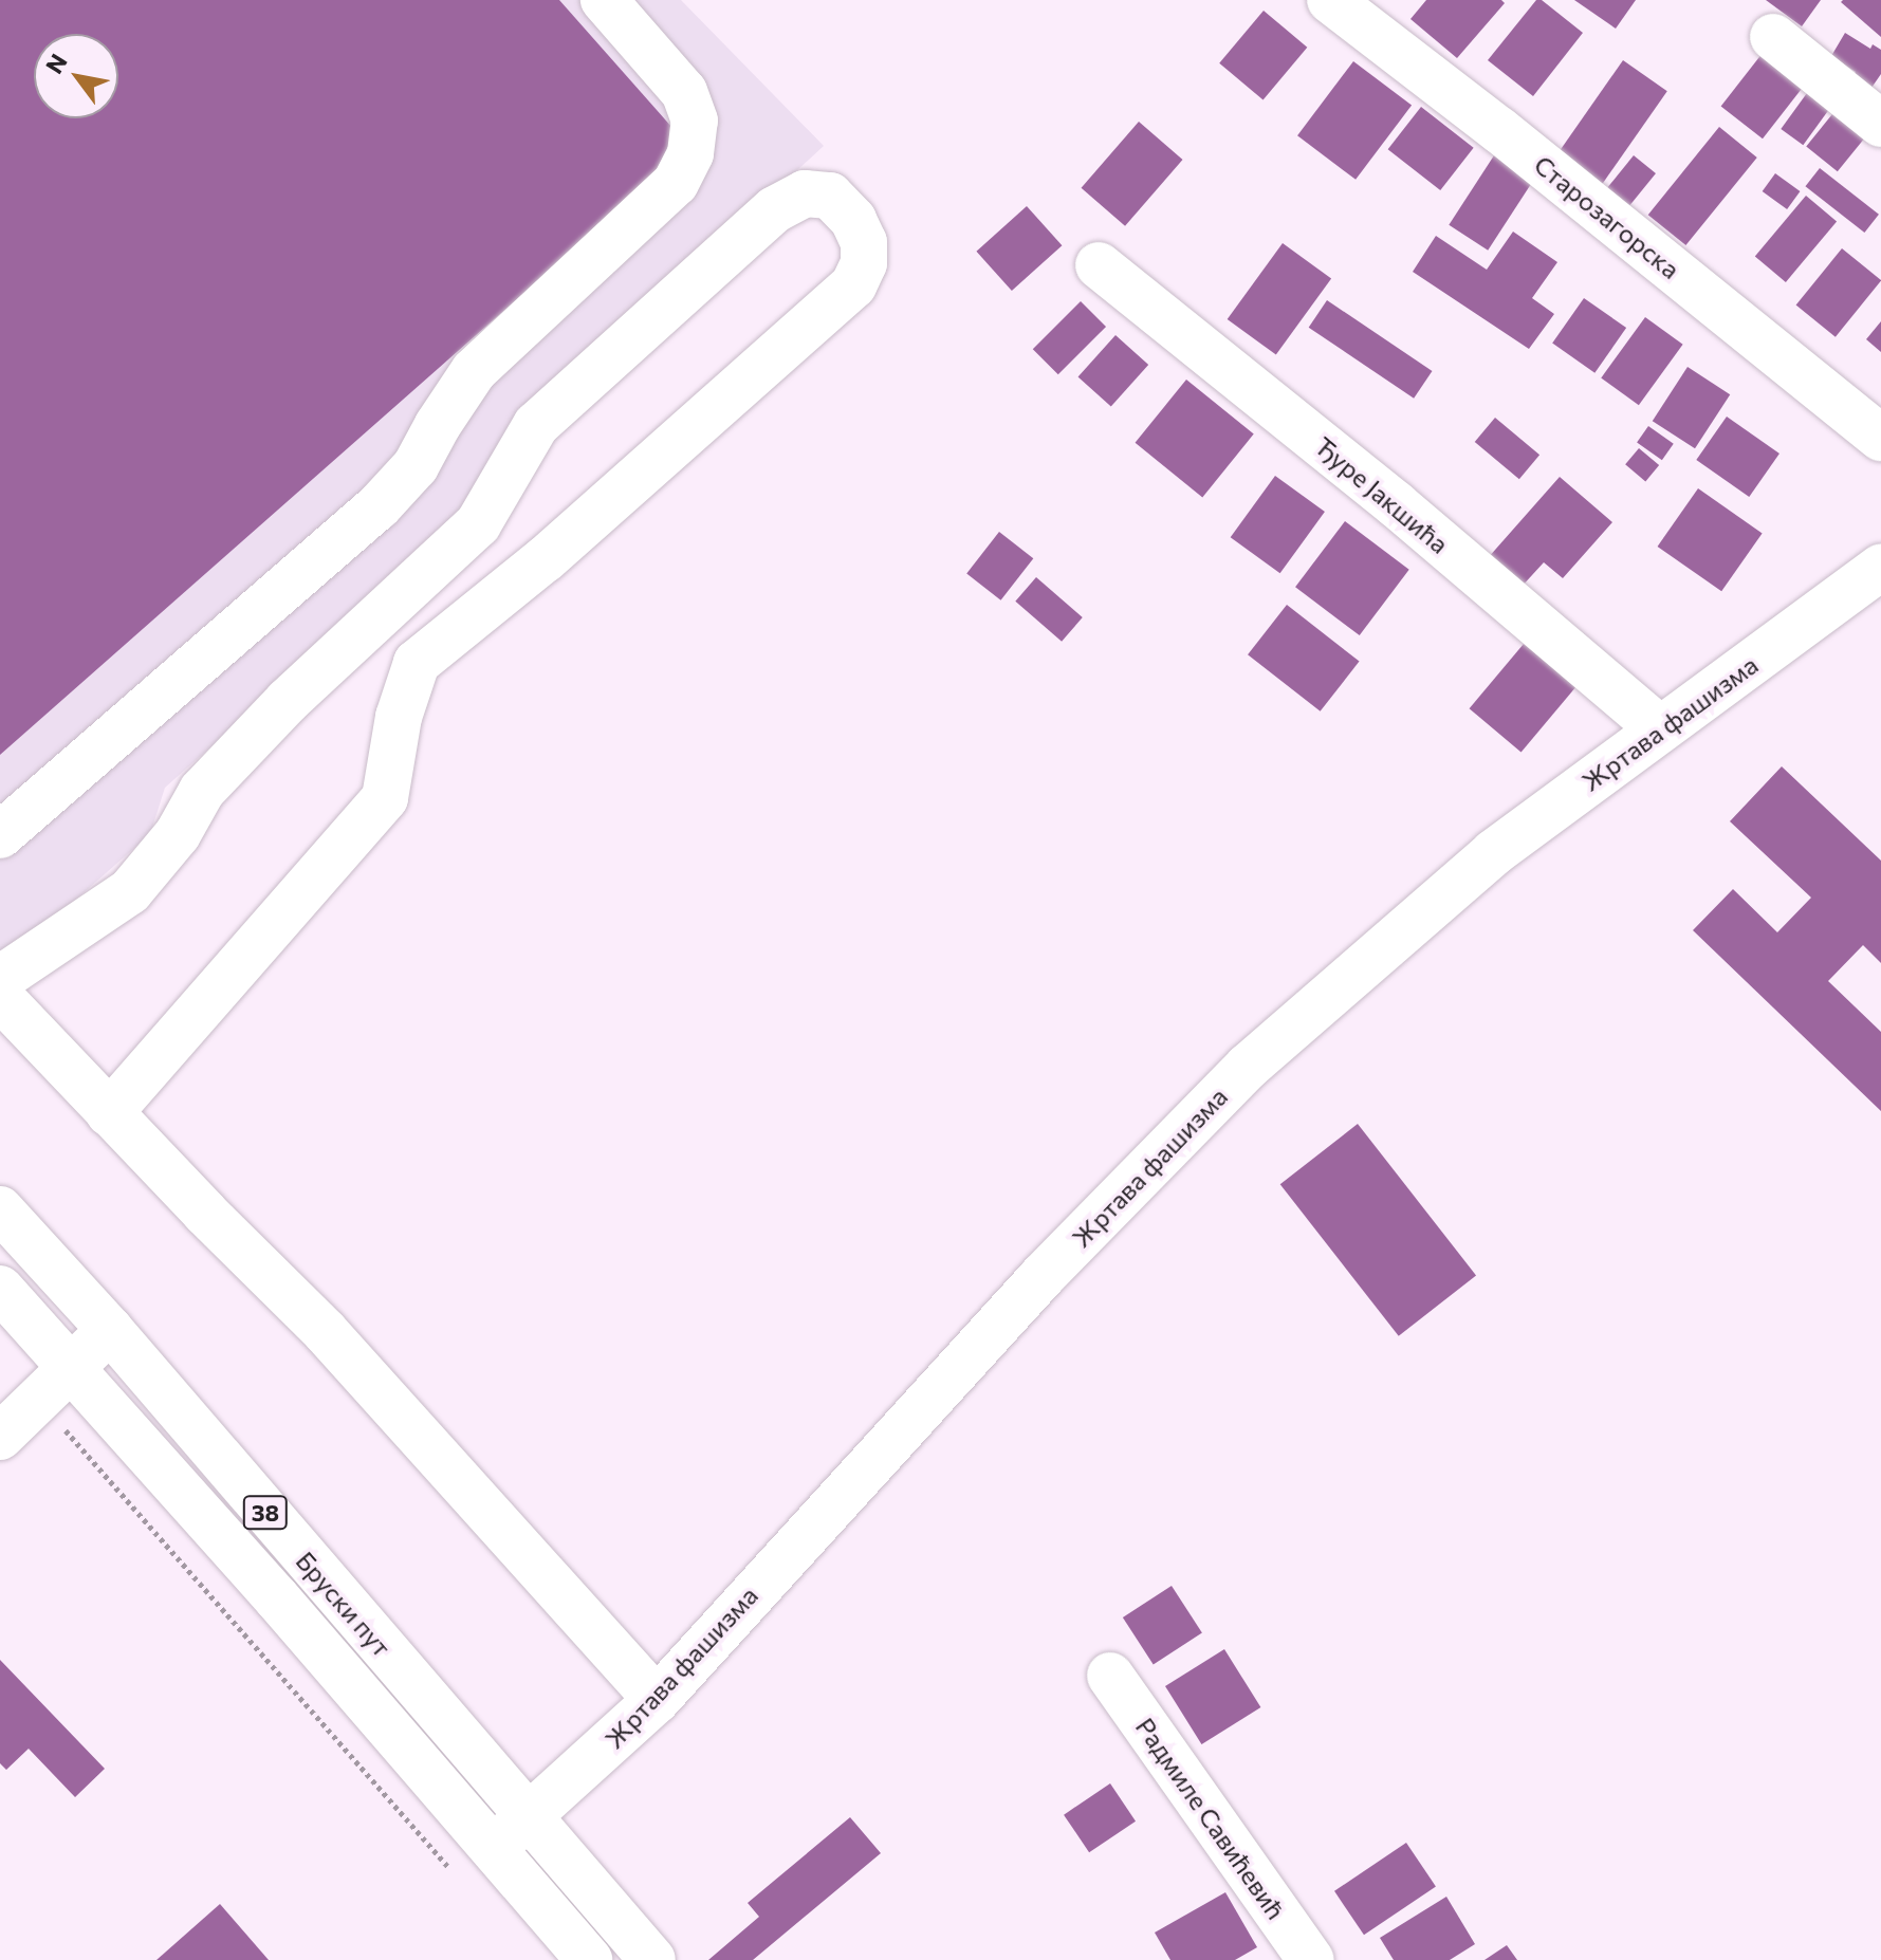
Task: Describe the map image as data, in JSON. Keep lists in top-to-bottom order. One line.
{"streets":{"street":["Старозагорска","Ђуре Јакшића","Жртава фашизма","38","Бруски пут","Радмиле Савићевић"]},"crossings":[["Ђуре Јакшића","Жртава фашизма"],["Жртава фашизма","Бруски пут"]],"north":"top left"}
